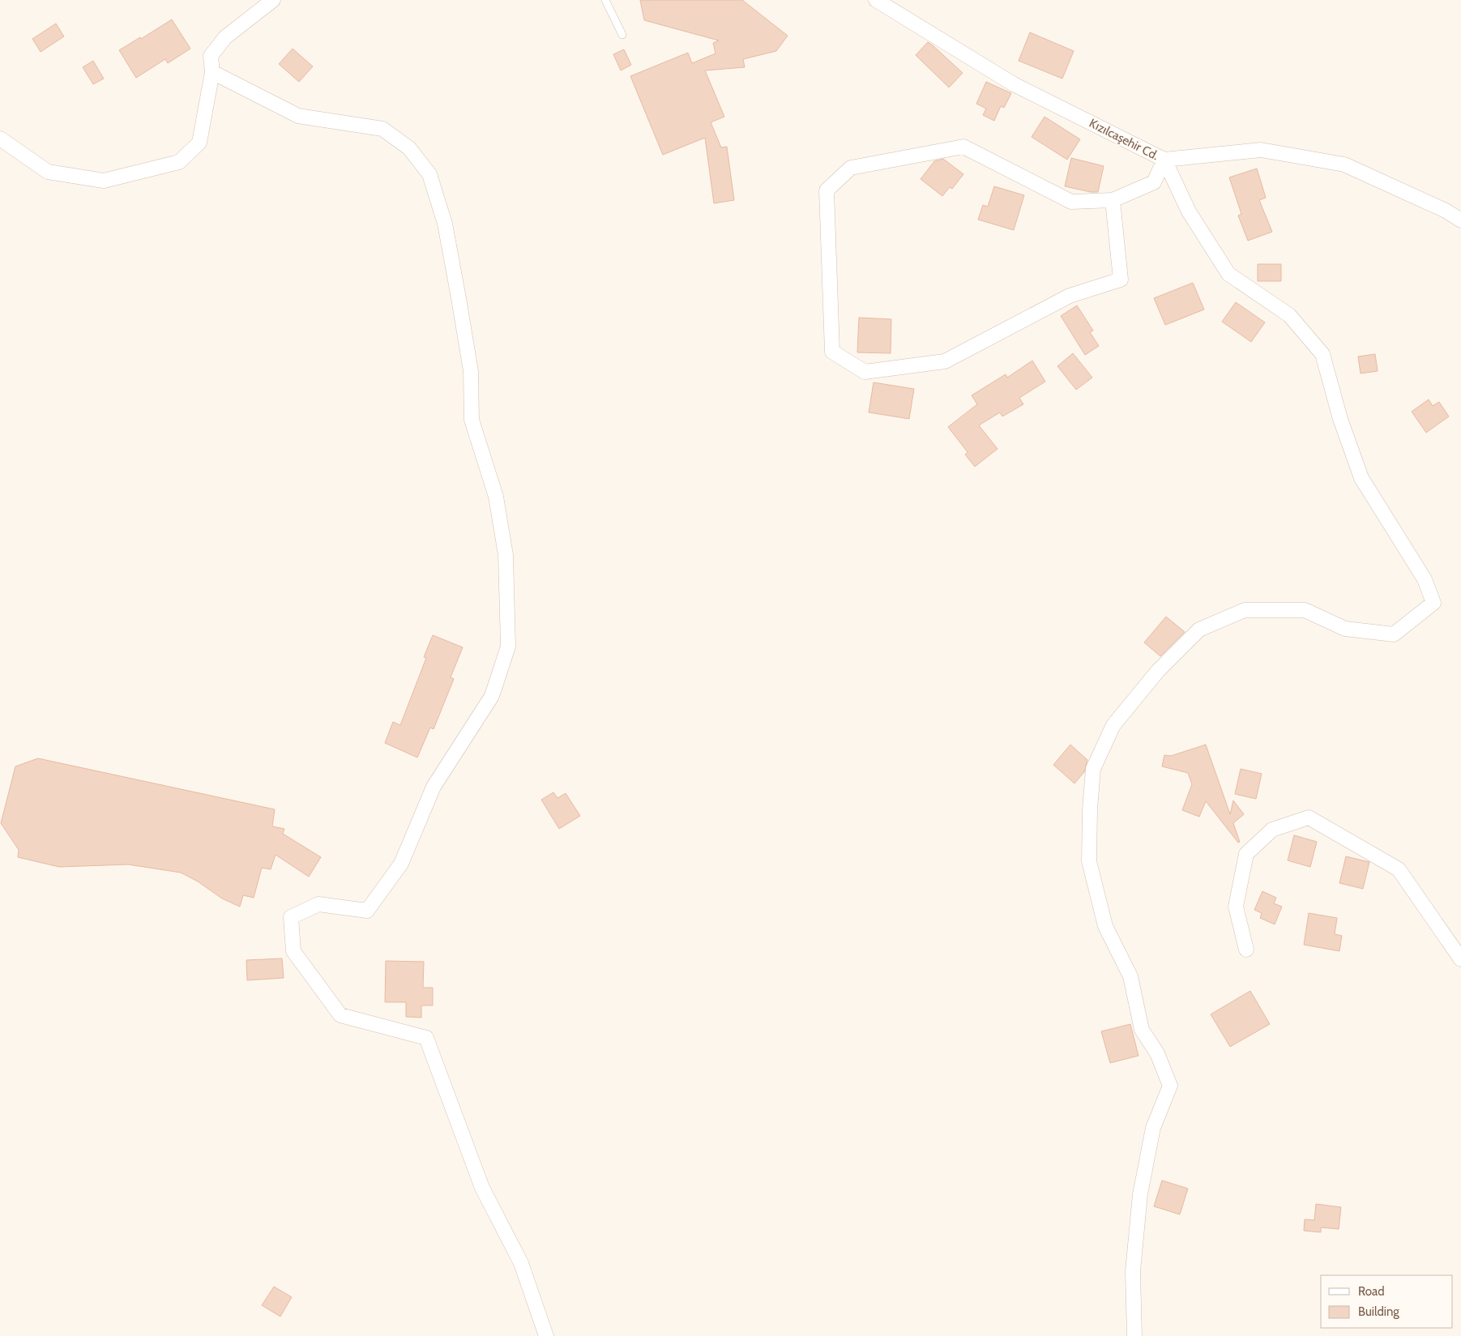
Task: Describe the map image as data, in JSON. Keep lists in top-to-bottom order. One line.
{"streets":{"street":["Kızılcaşehir Cd."]},"legend":["Road","Building"]}
